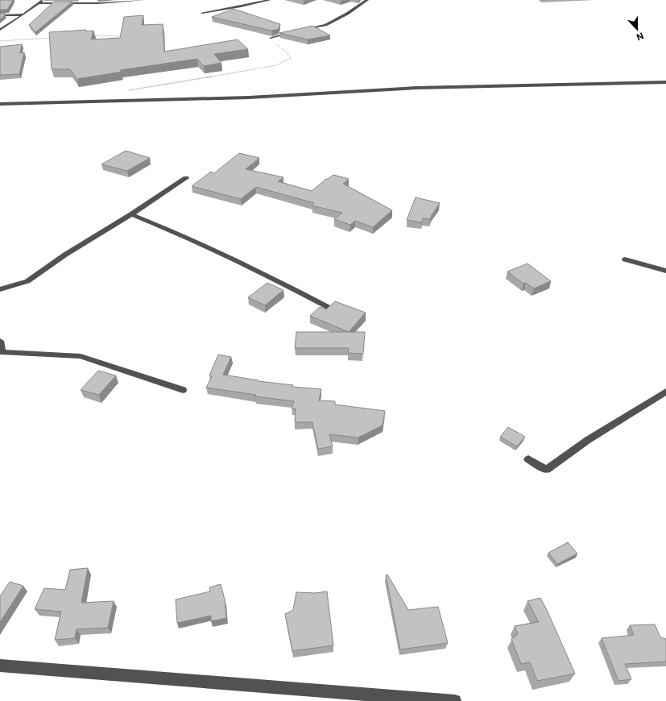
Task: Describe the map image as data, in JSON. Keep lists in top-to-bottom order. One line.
{"north":"bottom"}
